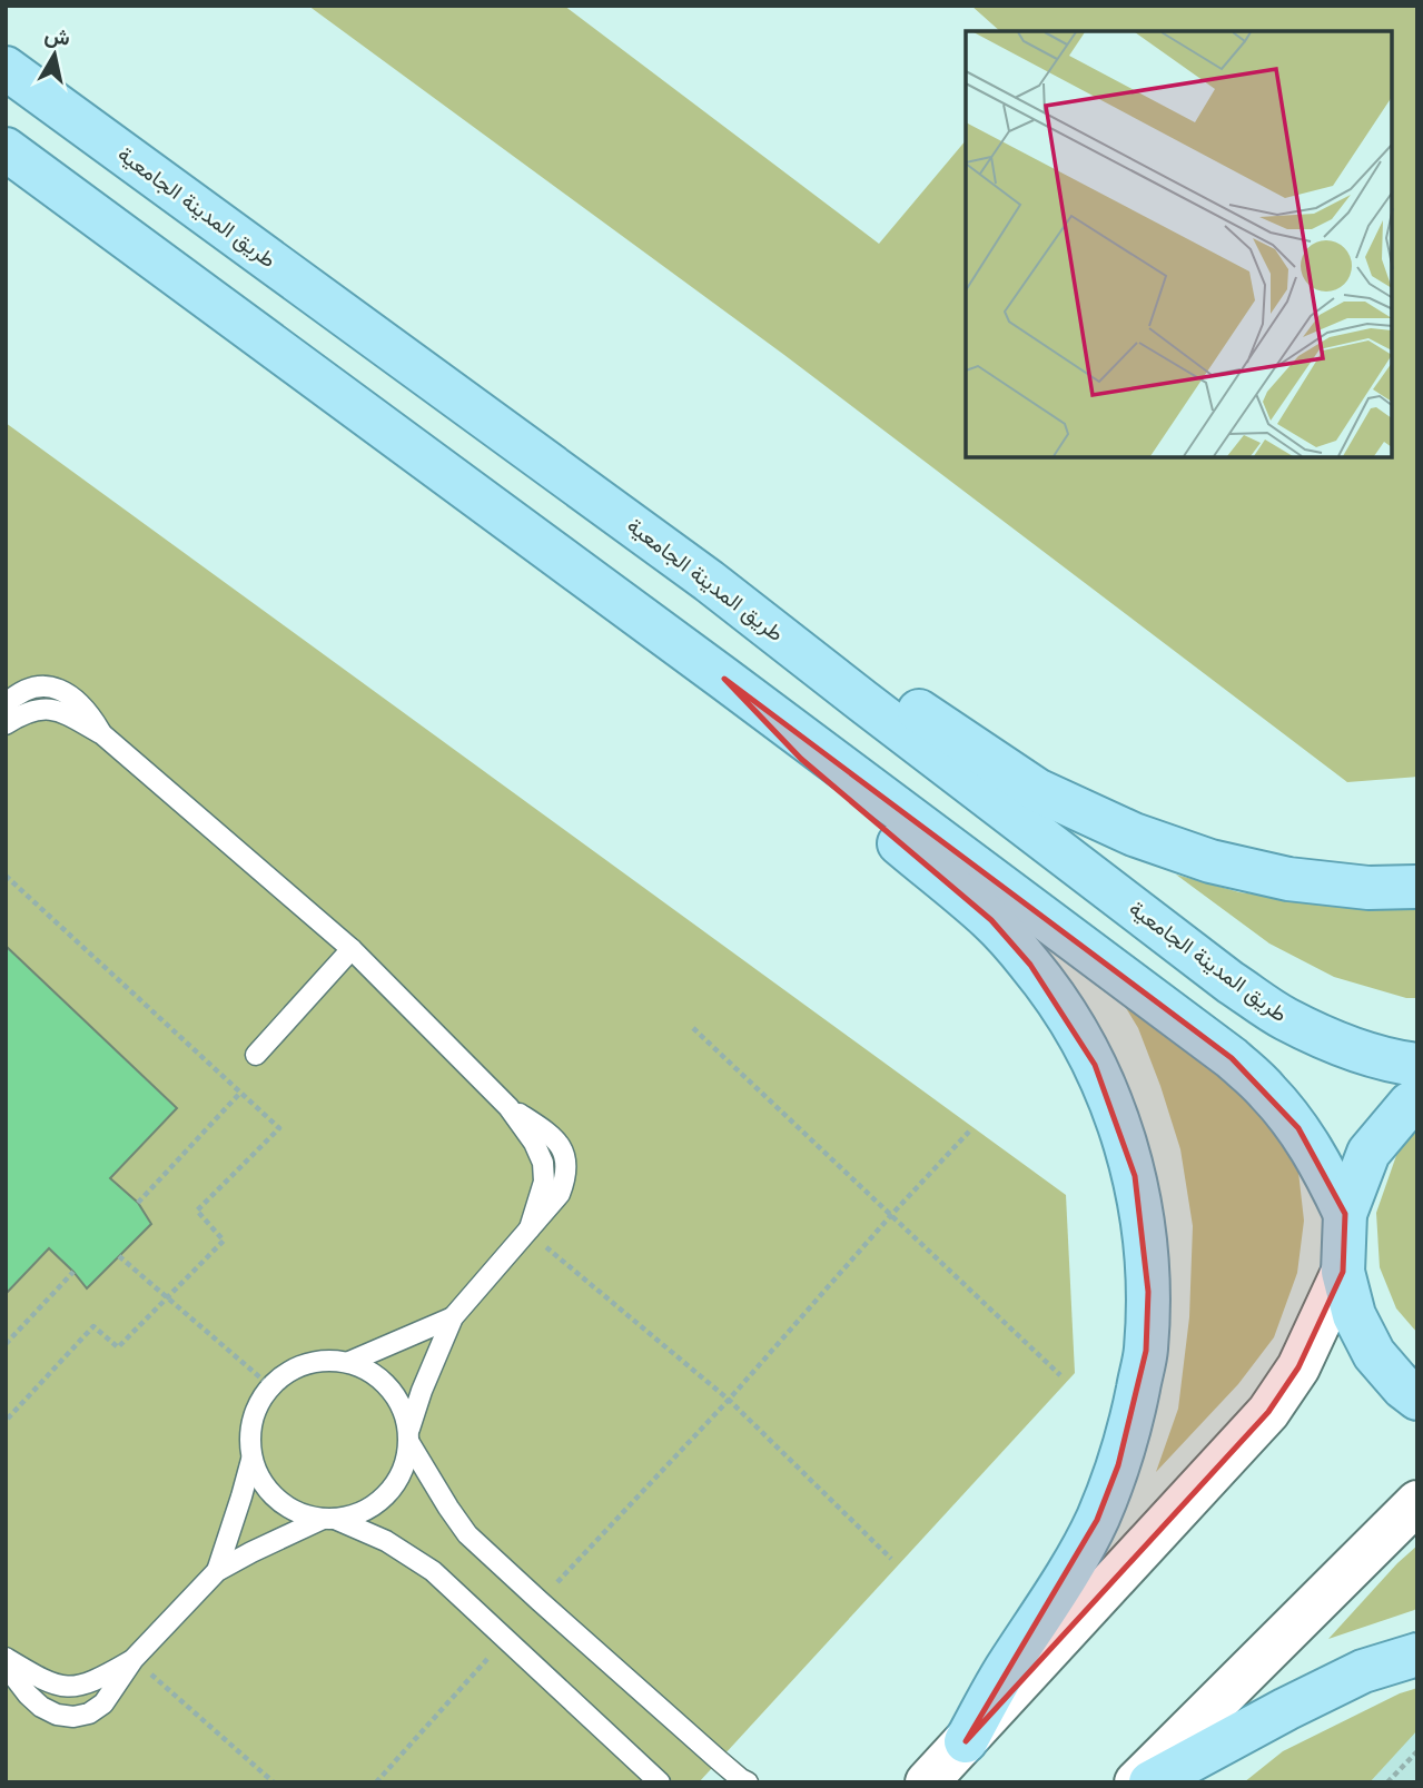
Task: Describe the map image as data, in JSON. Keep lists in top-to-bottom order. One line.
{"streets":{"main road":["طريق المدينة الجامعية"]},"north":"top"}
